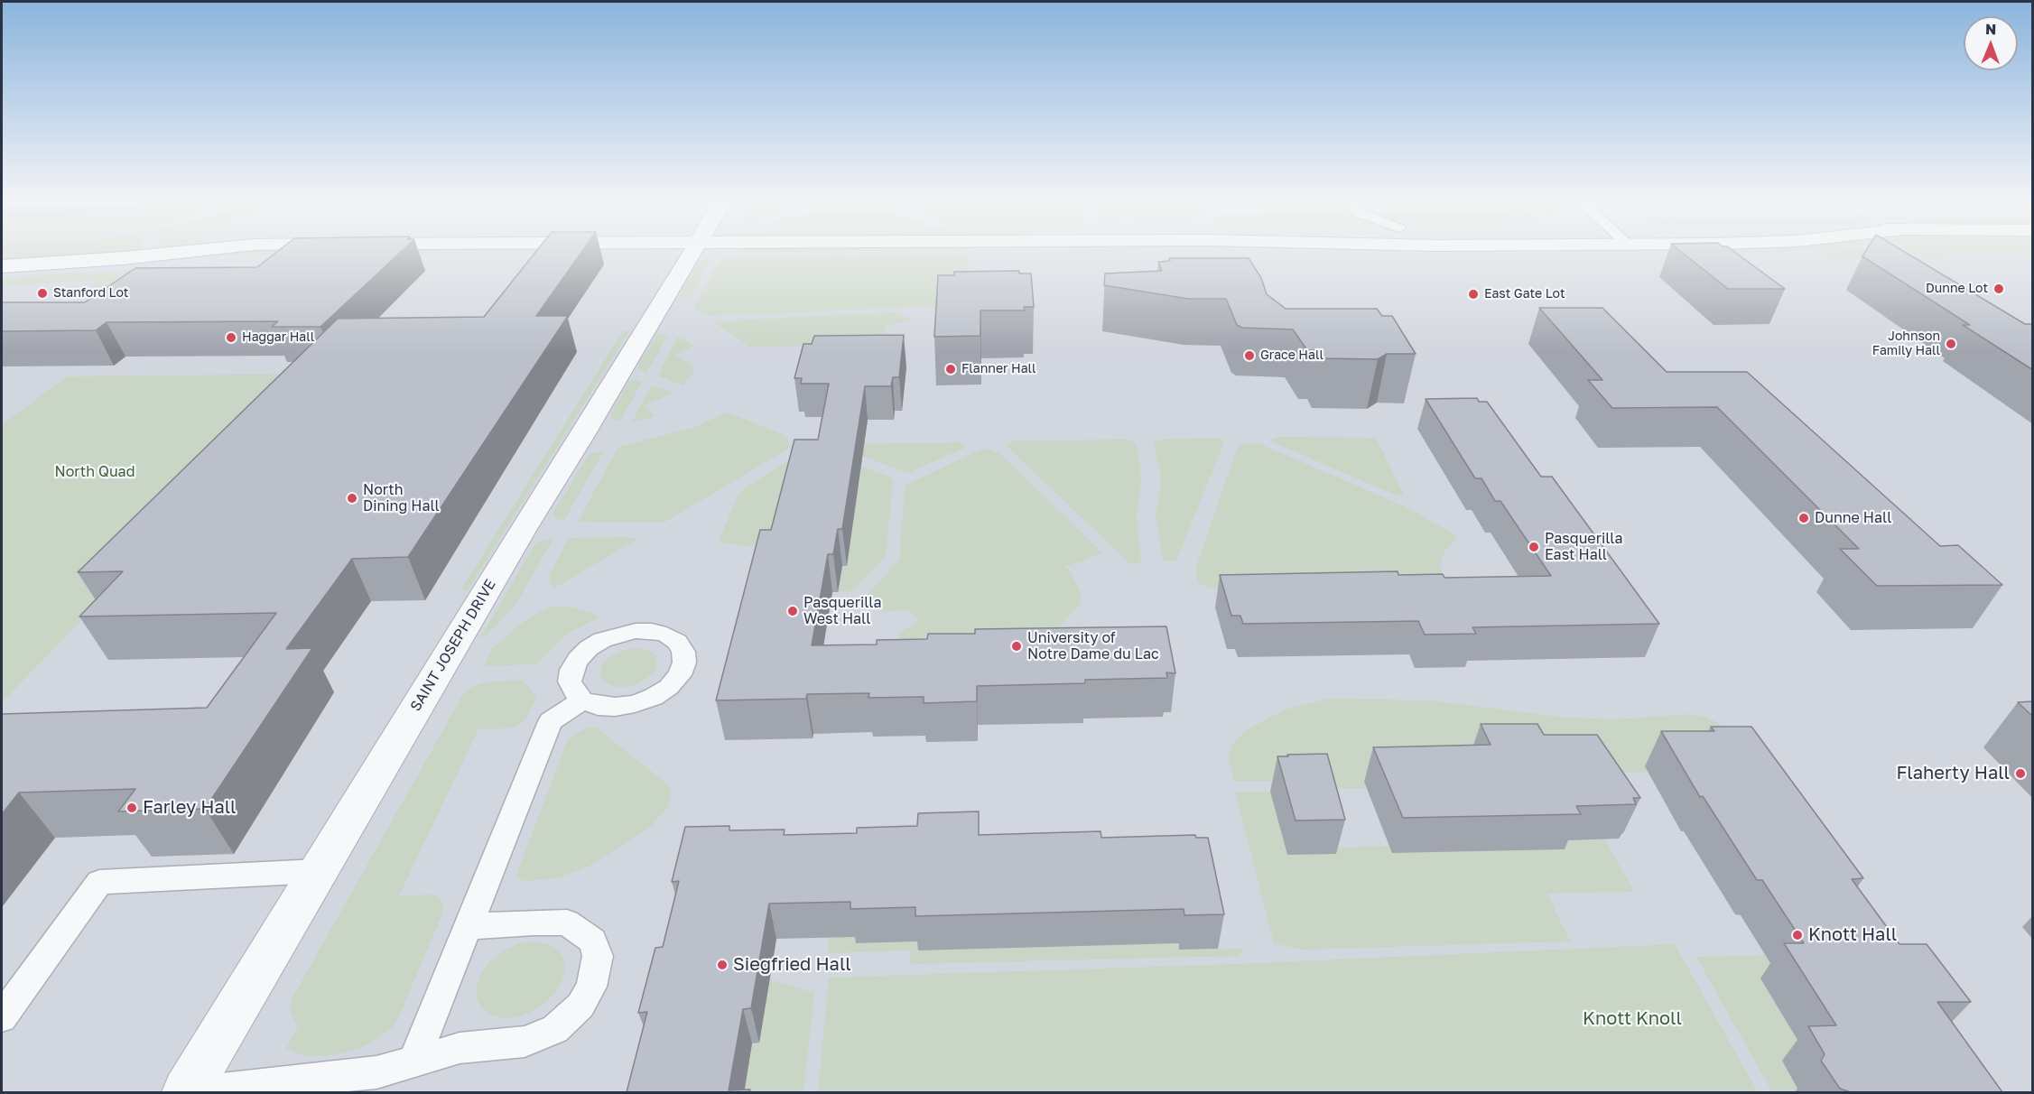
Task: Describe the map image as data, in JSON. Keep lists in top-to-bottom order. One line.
{"streets":{"street":["SAINT JOSEPH DRIVE"]},"parks":["North Quad","Knott Knoll"],"places":["Dunne Lot","Stanford Lot","East Gate Lot","Haggar Hall","Johnson Family Hall","Grace Hall","Flanner Hall","North Dining Hall","Dunne Hall","Pasquerilla East Hall","Pasquerilla West Hall","University of Notre Dame du Lac","Flaherty Hall","Farley Hall","Knott Hall","Siegfried Hall"],"north":"top"}
